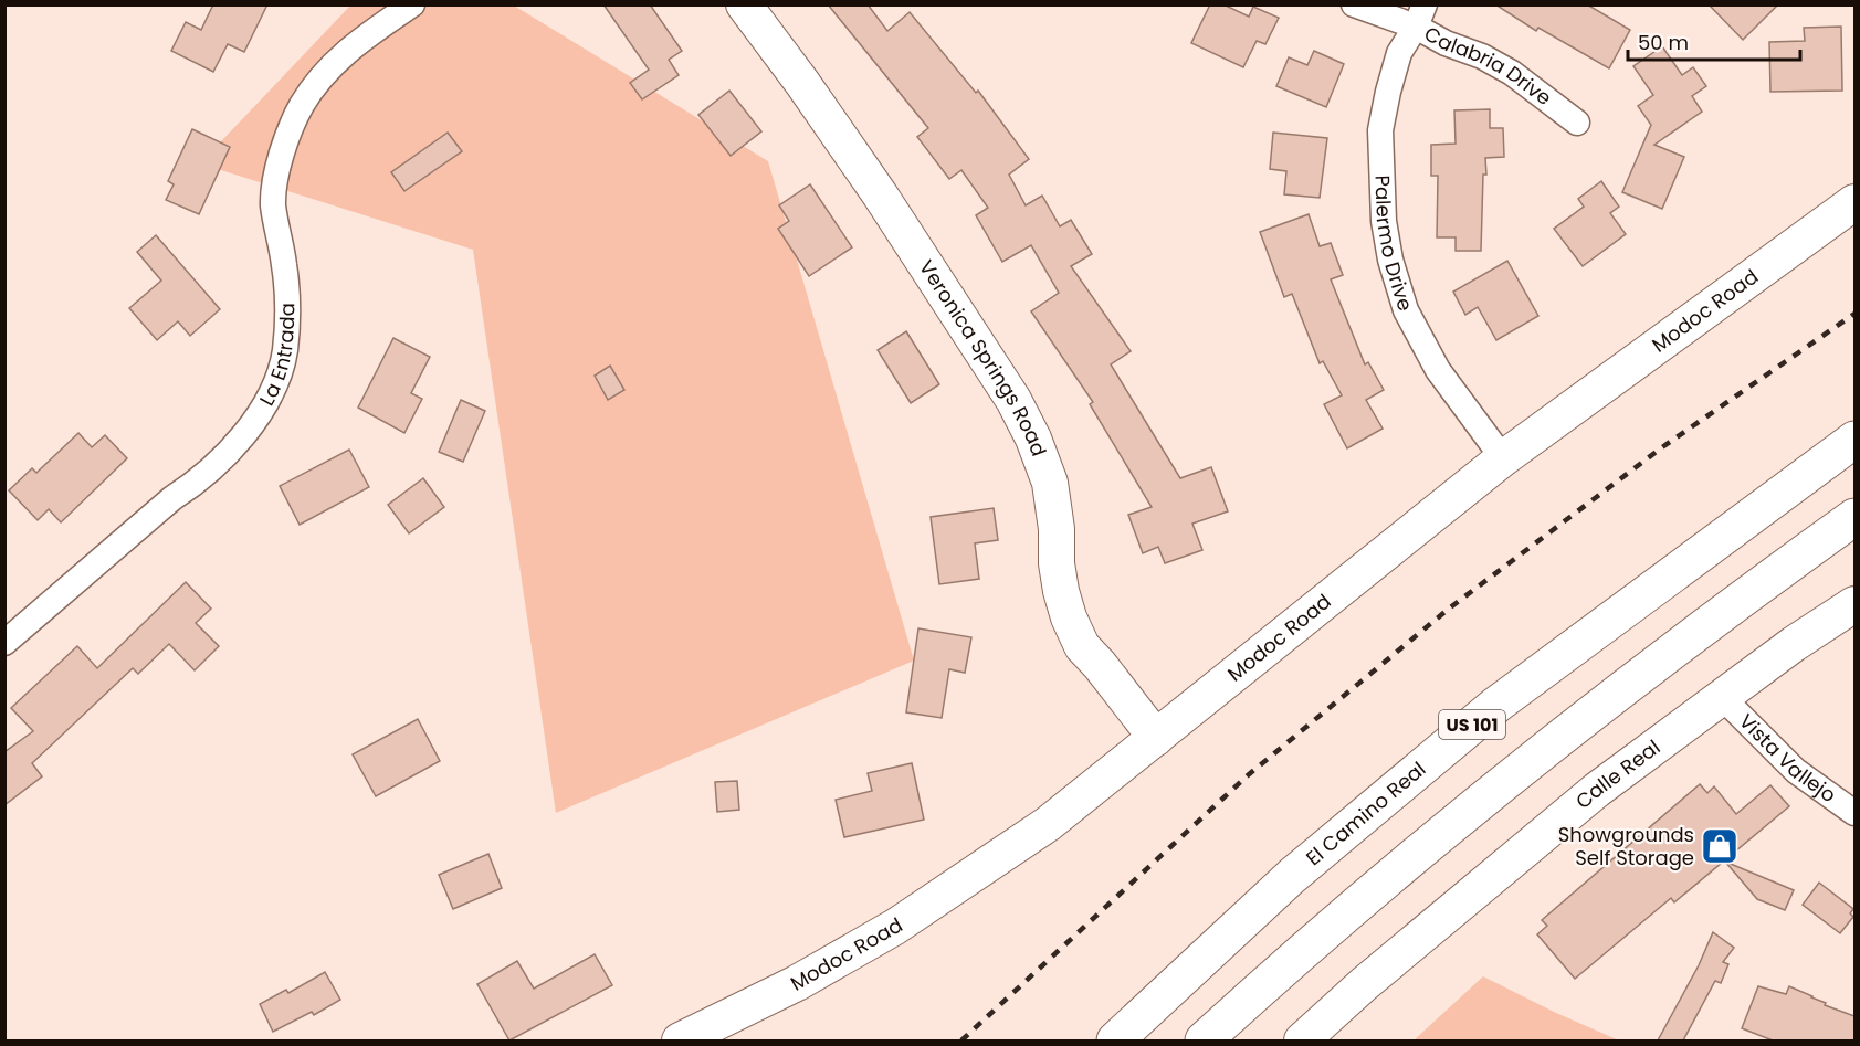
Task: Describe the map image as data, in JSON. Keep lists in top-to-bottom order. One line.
{"streets":{"highway":["US 101","El Camino Real"],"street":["Calabria Drive","Palermo Drive","Modoc Road","La Entrada","Veronica Springs Road","Vista Vallejo","Calle Real"]},"crossings":[["Calabria Drive","Palermo Drive"],["Palermo Drive","Modoc Road"],["Modoc Road","Veronica Springs Road"],["Vista Vallejo","Calle Real"]],"places":{"shop":["Showgrounds Self Storage"]},"scale_bar":"50 m"}
